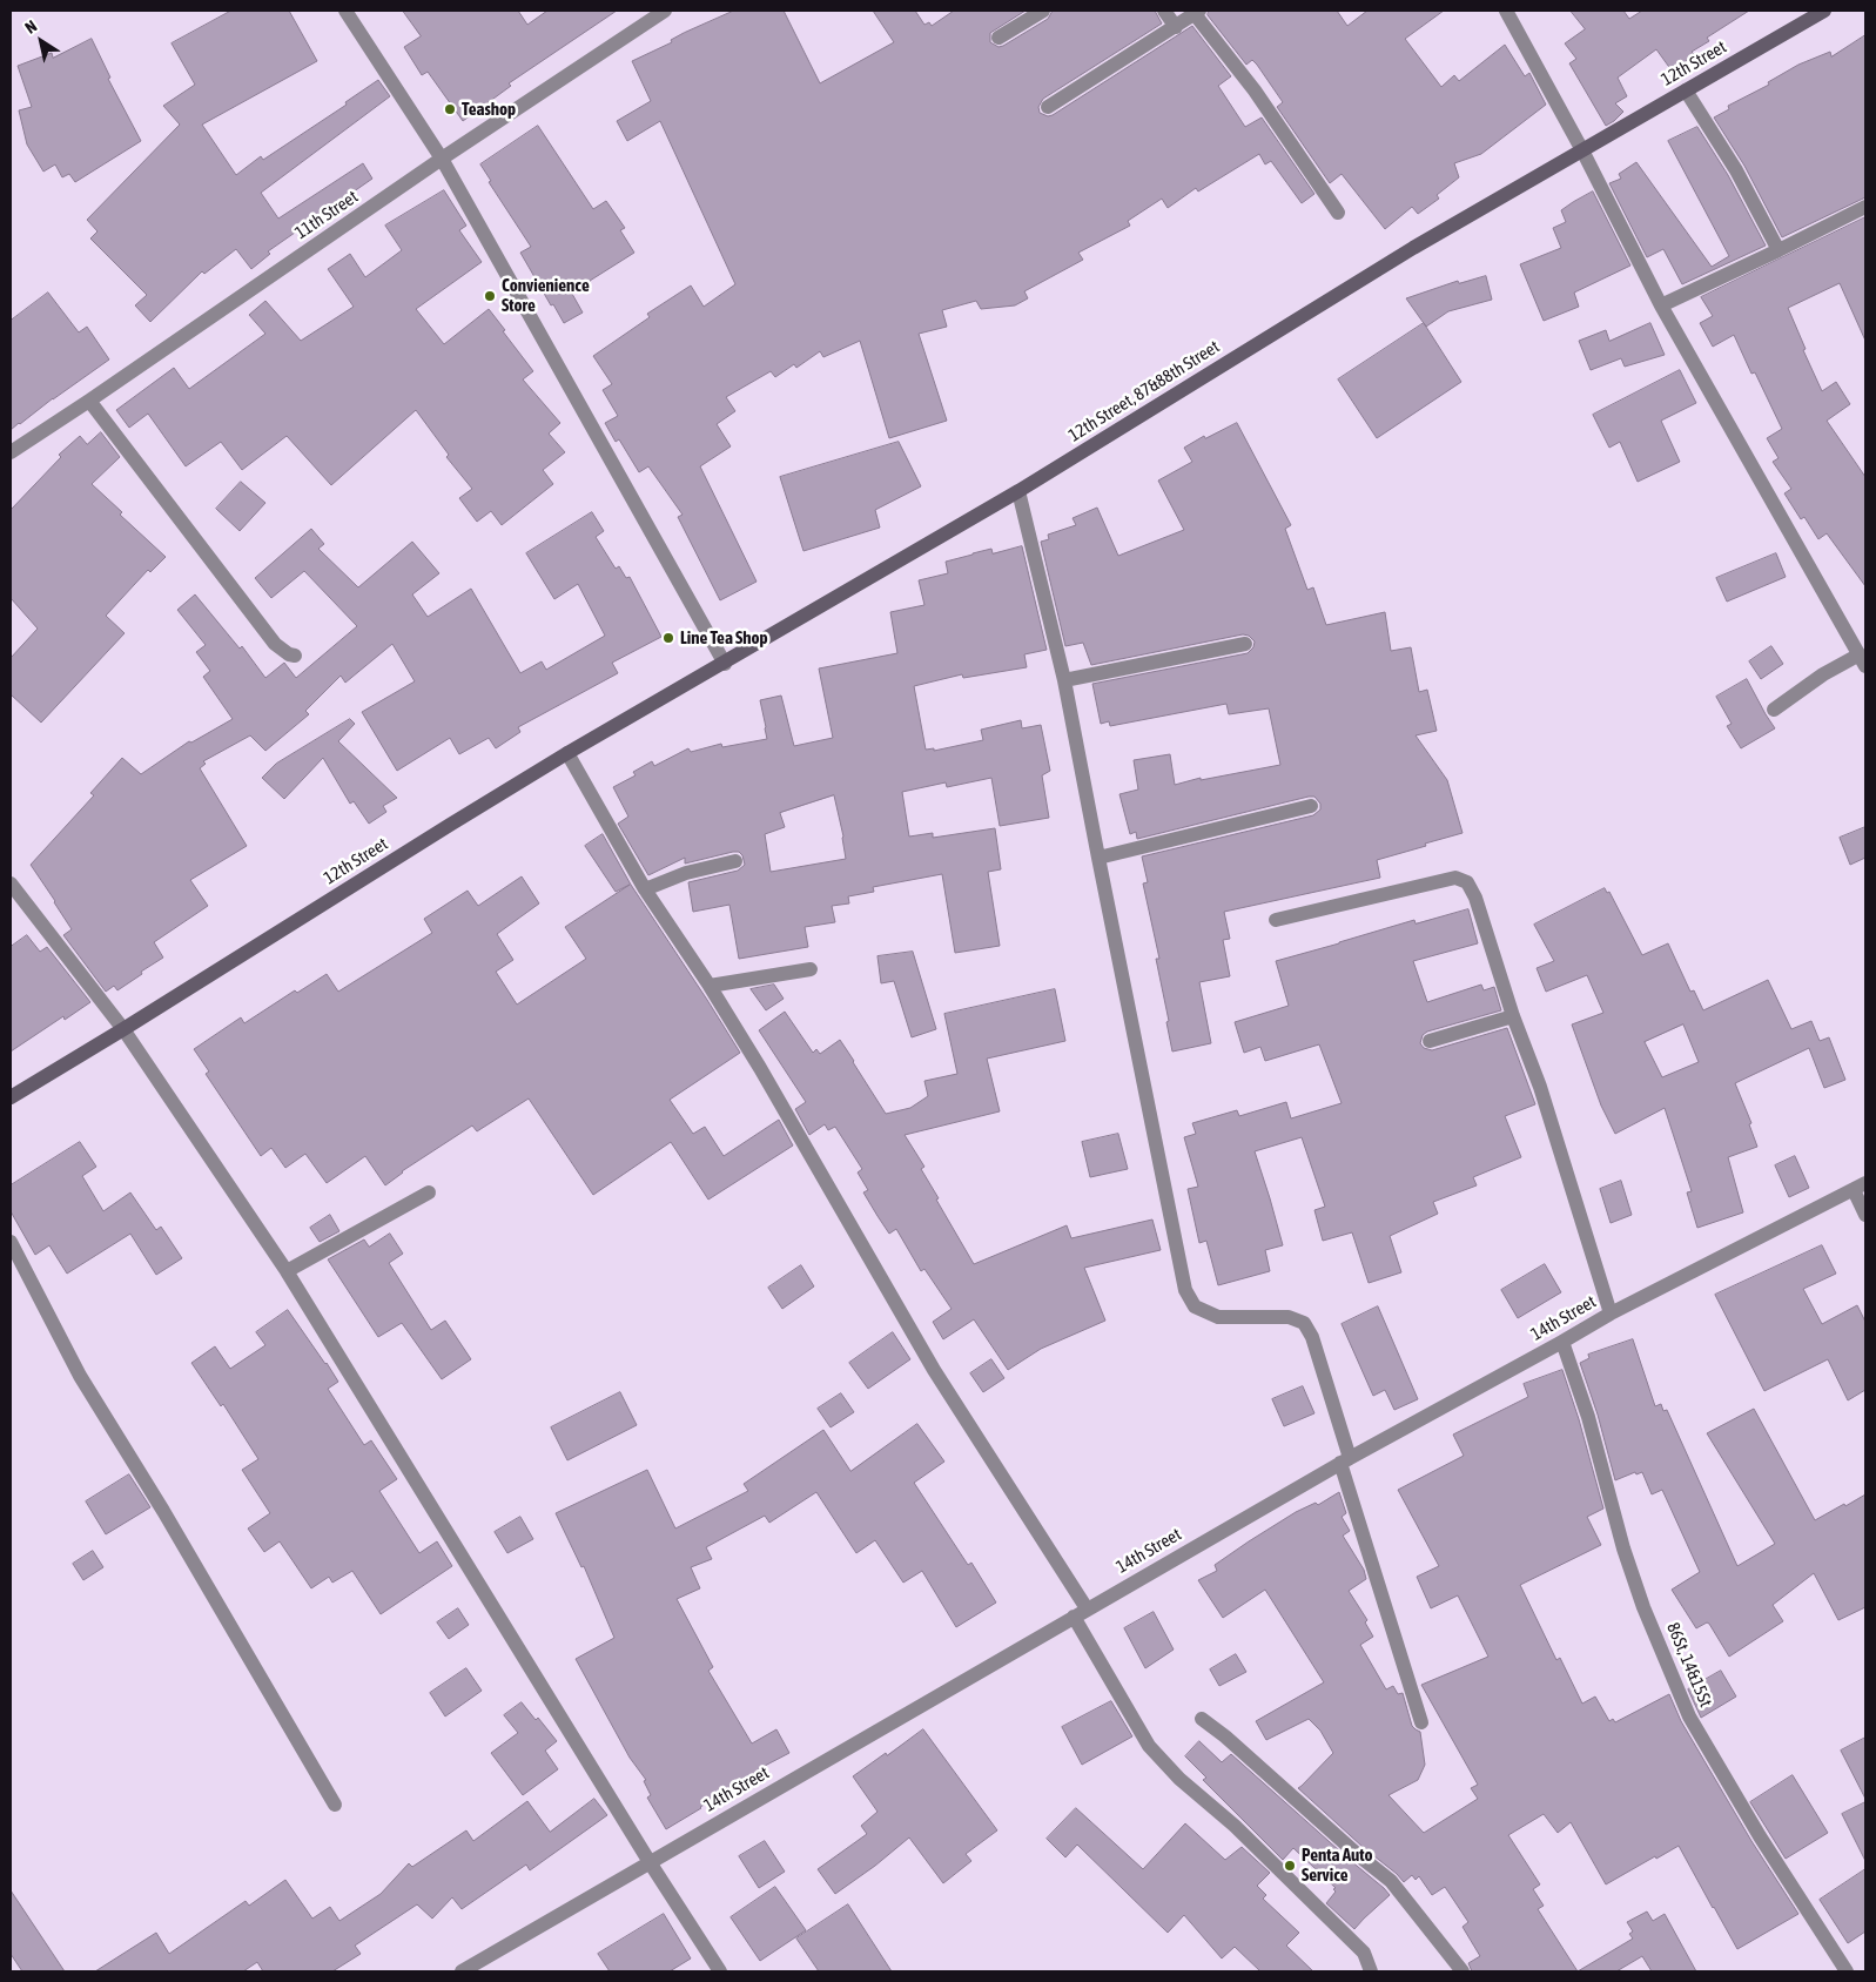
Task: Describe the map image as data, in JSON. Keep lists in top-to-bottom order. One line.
{"streets":{"main road":["12th Street","12th Street, 87&88th Street"],"street":["11th Street","14th Street","86St, 14&15St"]},"crossings":[["12th Street","12th Street, 87&88th Street"],["14th Street","86St, 14&15St"]],"places":["Teashop","Convienience Store","Line Tea Shop","Penta Auto Service"],"north":"top left"}
